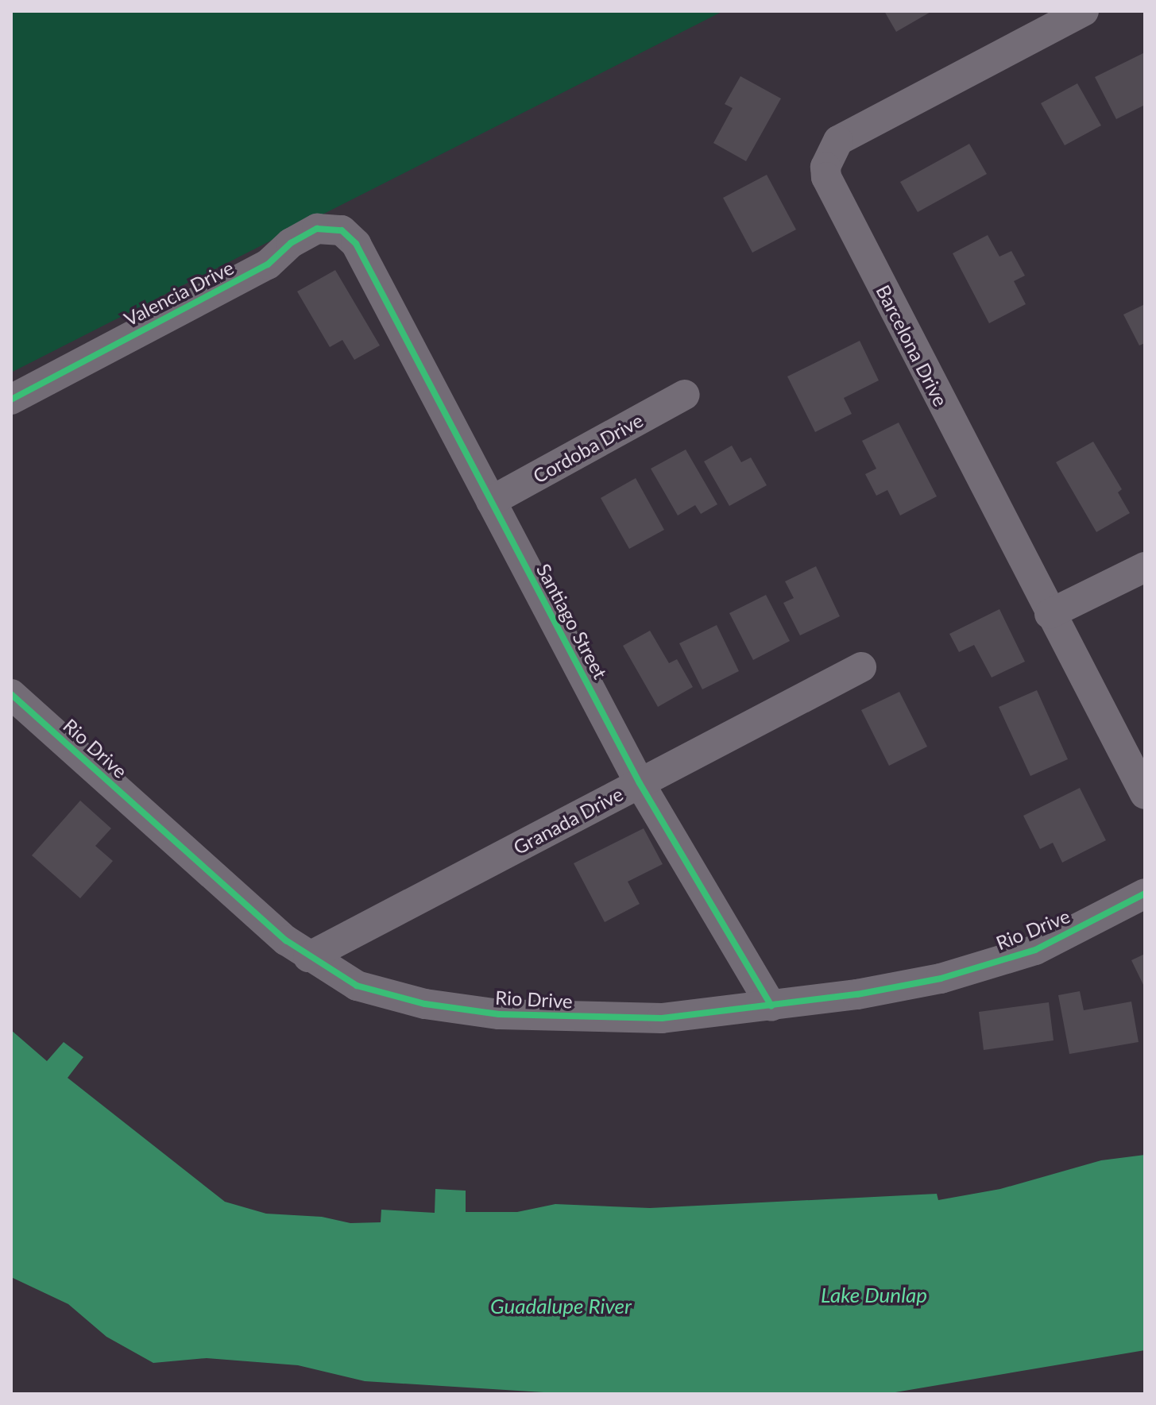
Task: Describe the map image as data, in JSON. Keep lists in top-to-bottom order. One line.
{"streets":{"street":["Valencia Drive","Barcelona Drive","Cordoba Drive","Santiago Street","Rio Drive","Granada Drive"]},"crossings":[["Valencia Drive","Santiago Street"],["Cordoba Drive","Santiago Street"],["Santiago Street","Rio Drive"],["Santiago Street","Granada Drive"],["Rio Drive","Granada Drive"]],"water":["Lake Dunlap","Guadalupe River"]}
